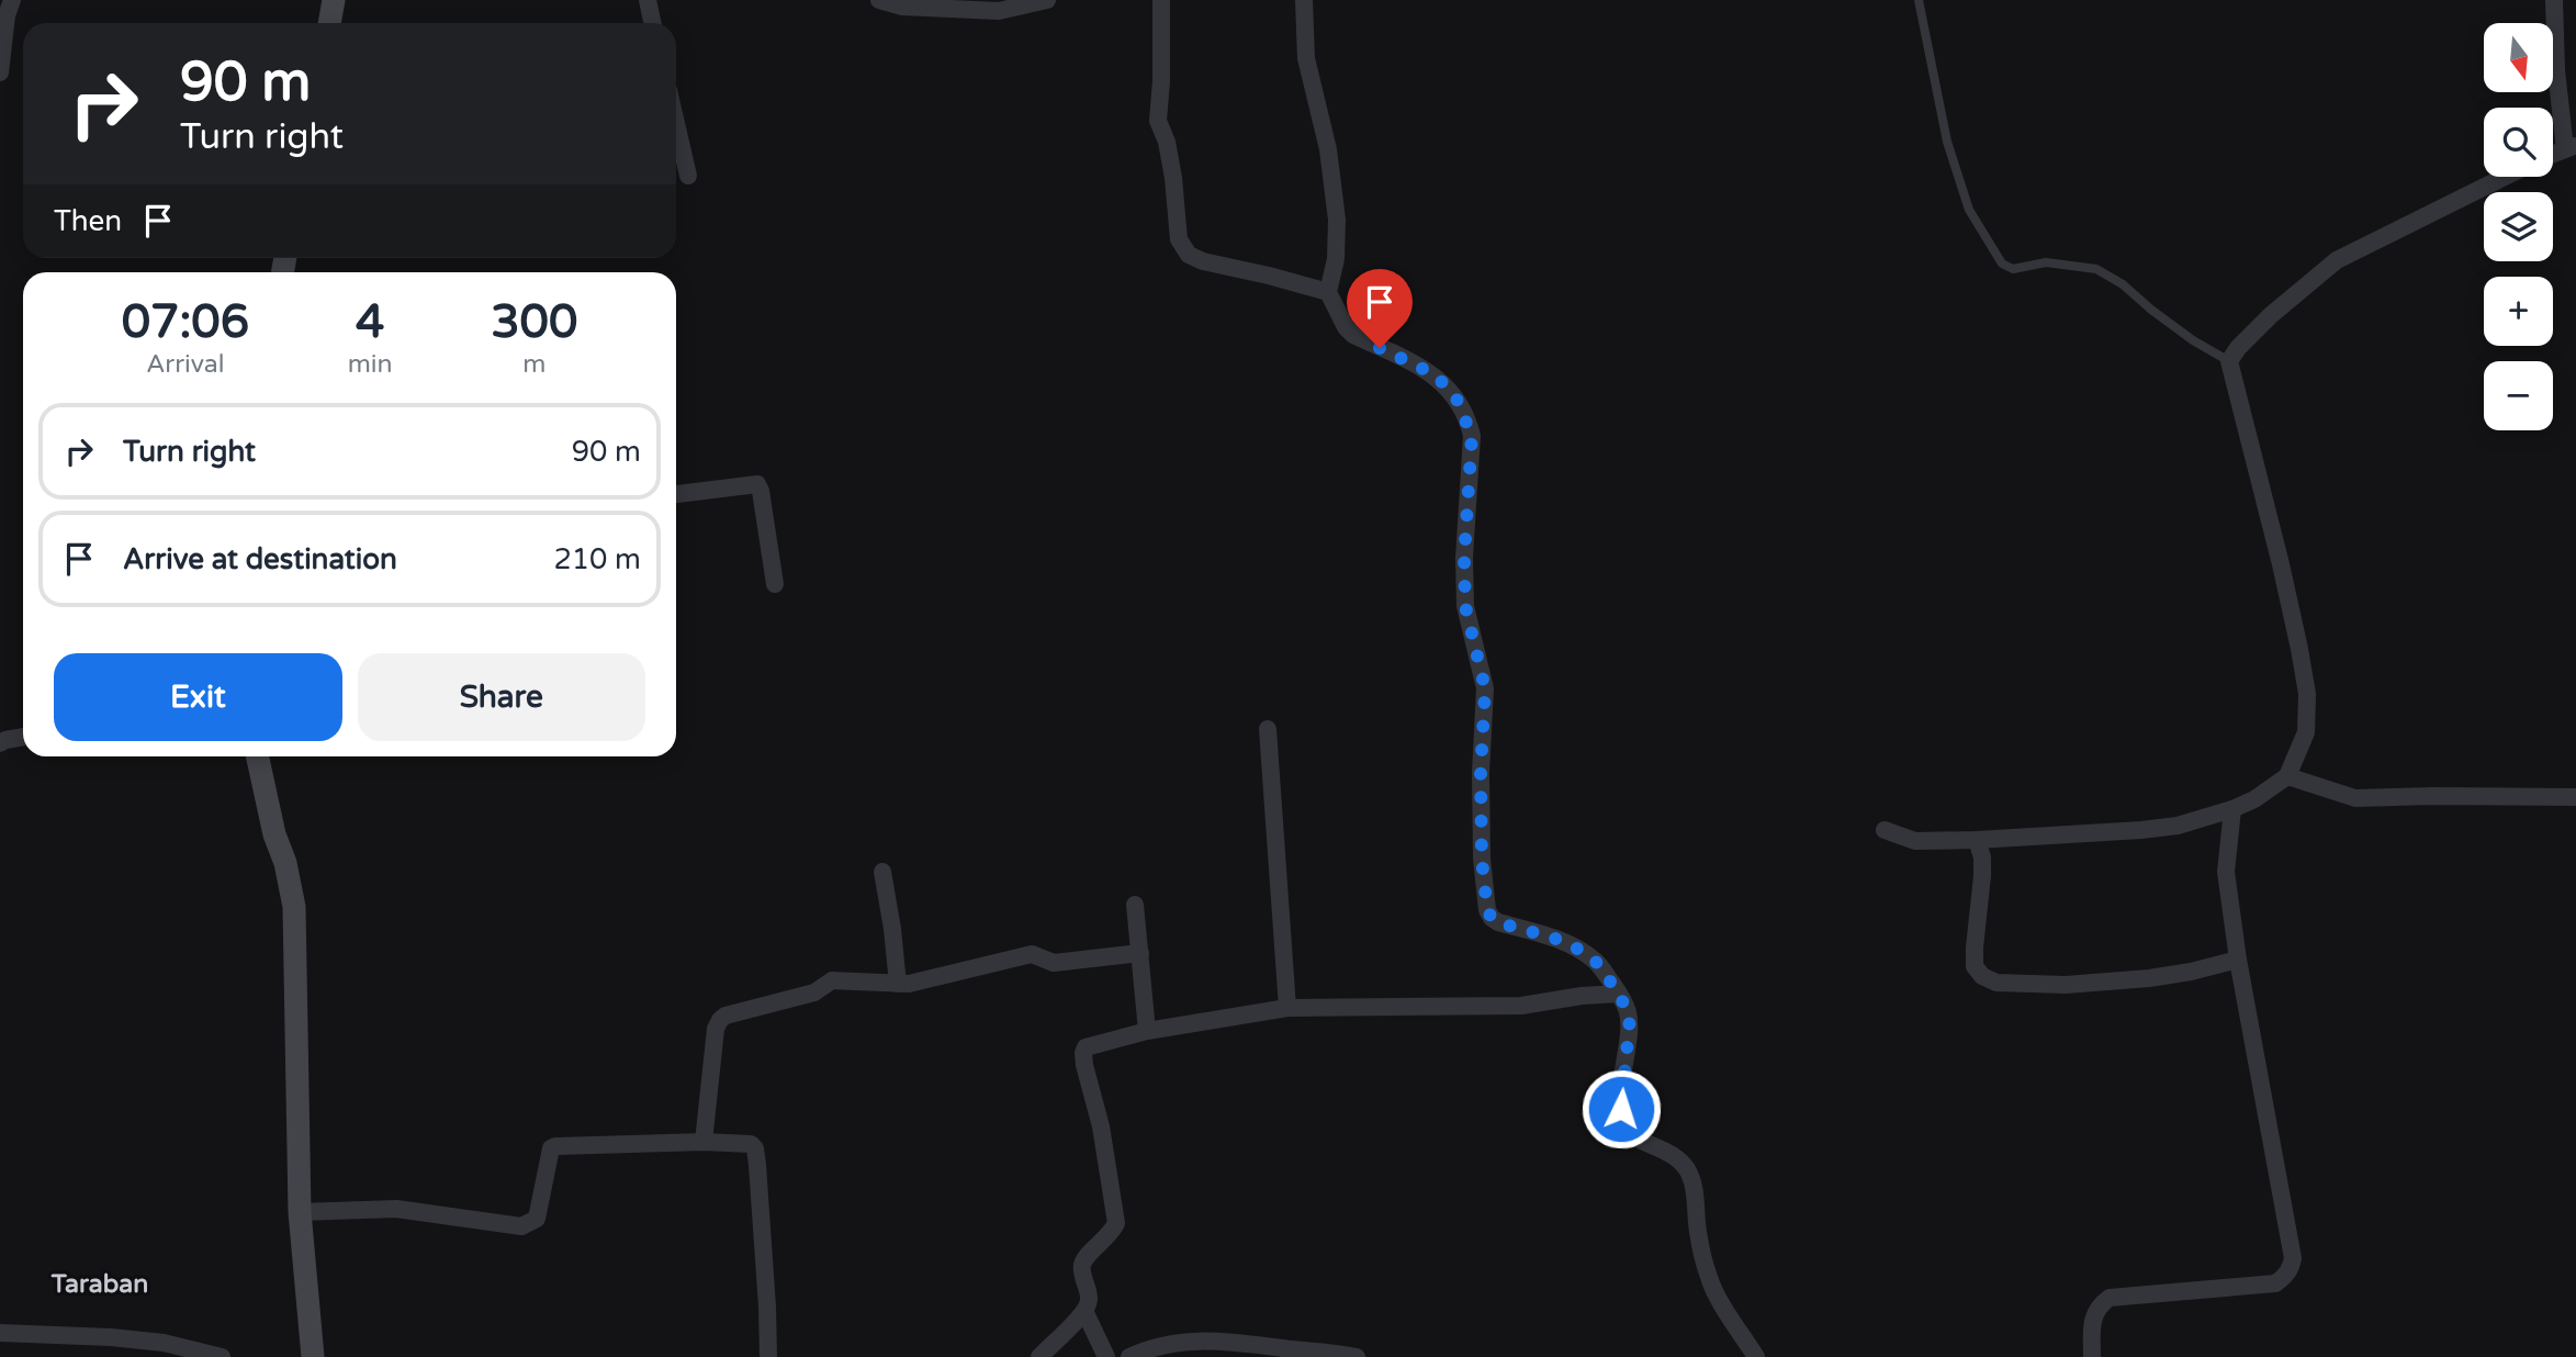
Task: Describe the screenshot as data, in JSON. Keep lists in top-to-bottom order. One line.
{"districts":["Taraban"],"north":"bottom","page":{"map_buttons":["+","−"],"turn":["90 m","Turn right"],"then":"Then","eta":["07:06","Arrival","4","min","300","m"],"list":[{"name":"Turn right","value":"90 m"},{"name":"Arrive at destination","value":"210 m"}],"buttons":["Exit","Share"]}}
